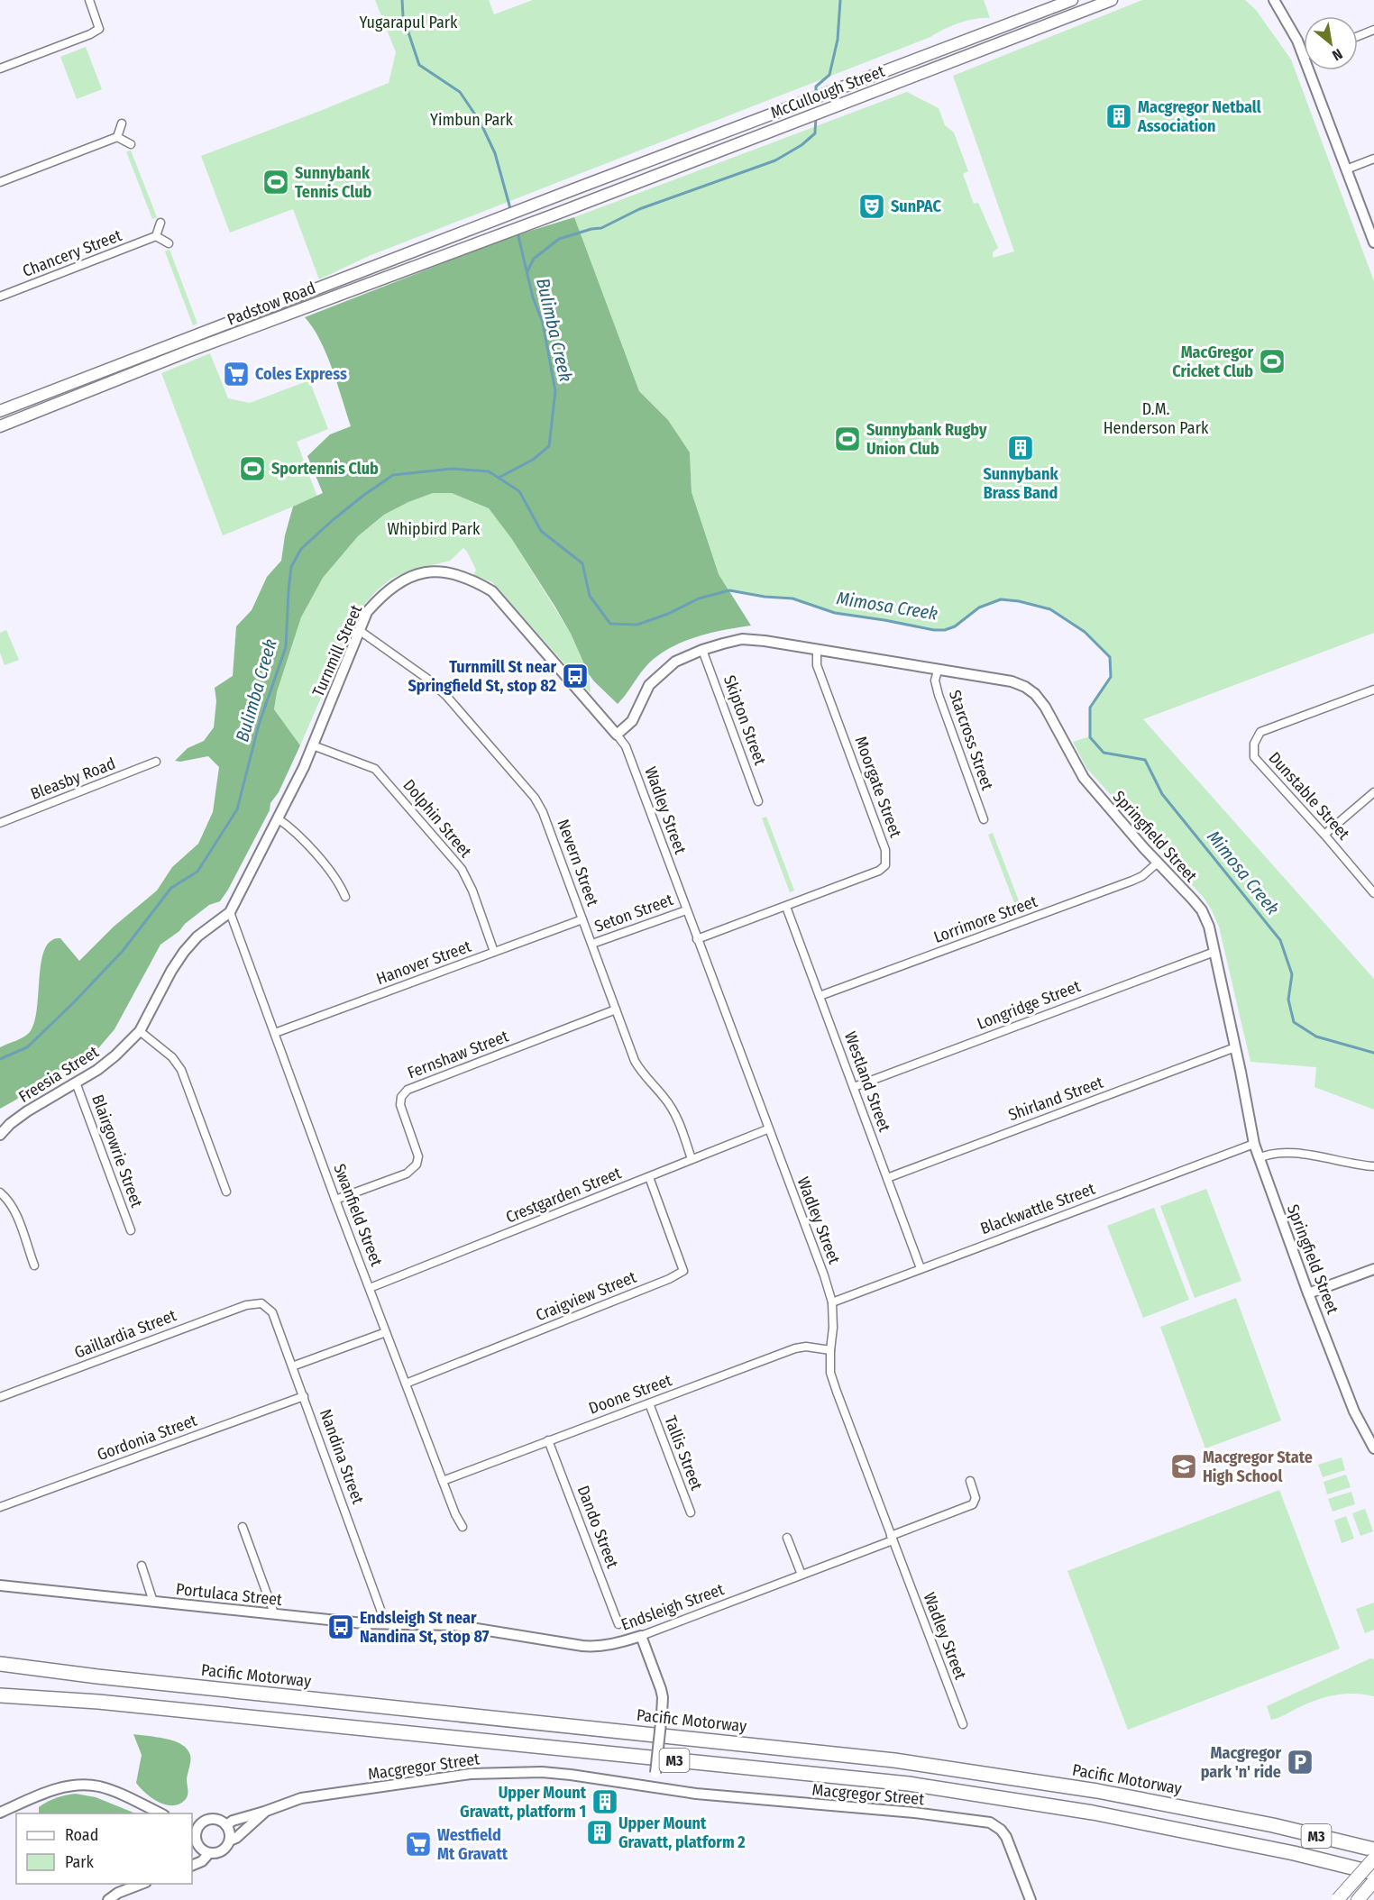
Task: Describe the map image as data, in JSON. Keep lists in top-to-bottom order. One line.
{"streets":{"highway":["Pacific Motorway","M3"],"main road":["McCullough Street","Padstow Road"],"street":["Chancery Street","Turnmill Street","Skipton Street","Starcross Street","Bleasby Road","Moorgate Street","Dunstable Street","Wadley Street","Dolphin Street","Springfield Street","Nevern Street","Seton Street","Lorrimore Street","Hanover Street","Longridge Street","Fernshaw Street","Freesia Street","Westland Street","Shirland Street","Blairgowrie Street","Crestgarden Street","Blackwattle Street","Swanfield Street","Craigview Street","Gaillardia Street","Doone Street","Gordonia Street","Tallis Street","Nandina Street","Dando Street","Portulaca Street","Endsleigh Street","Macgregor Street"]},"crossings":[["McCullough Street","Padstow Road"],["Turnmill Street","Wadley Street"],["Turnmill Street","Dolphin Street"],["Turnmill Street","Springfield Street"],["Turnmill Street","Nevern Street"],["Turnmill Street","Freesia Street"],["Turnmill Street","Swanfield Street"],["Skipton Street","Springfield Street"],["Starcross Street","Springfield Street"],["Moorgate Street","Wadley Street"],["Moorgate Street","Springfield Street"],["Moorgate Street","Westland Street"],["Wadley Street","Springfield Street"],["Wadley Street","Seton Street"],["Wadley Street","Crestgarden Street"],["Wadley Street","Blackwattle Street"],["Wadley Street","Doone Street"],["Wadley Street","Endsleigh Street"],["Dolphin Street","Hanover Street"],["Springfield Street","Lorrimore Street"],["Springfield Street","Longridge Street"],["Springfield Street","Shirland Street"],["Springfield Street","Blackwattle Street"],["Nevern Street","Seton Street"],["Nevern Street","Hanover Street"],["Nevern Street","Fernshaw Street"],["Nevern Street","Crestgarden Street"],["Lorrimore Street","Westland Street"],["Hanover Street","Swanfield Street"],["Longridge Street","Westland Street"],["Fernshaw Street","Swanfield Street"],["Freesia Street","Blairgowrie Street"],["Freesia Street","Swanfield Street"],["Westland Street","Shirland Street"],["Westland Street","Blackwattle Street"],["Crestgarden Street","Swanfield Street"],["Crestgarden Street","Craigview Street"],["Swanfield Street","Craigview Street"],["Swanfield Street","Doone Street"],["Gaillardia Street","Nandina Street"],["Doone Street","Tallis Street"],["Doone Street","Dando Street"],["Gordonia Street","Nandina Street"],["Nandina Street","Portulaca Street"],["Portulaca Street","Endsleigh Street"]],"water":["Bulimba Creek","Mimosa Creek"],"parks":["Yugarapul Park","Yimbun Park","D.M. Henderson Park","Whipbird Park"],"places":{"building":["Macgregor Netball Association","Sunnybank Brass Band","Upper Mount Gravatt, platform 1","Upper Mount Gravatt, platform 2"],"sports":["Sunnybank Tennis Club","MacGregor Cricket Club","Sunnybank Rugby Union Club","Sportennis Club"],"theatre":["SunPAC"],"supermarket":["Coles Express","Westfield Mt Gravatt"],"bus stop":["Turnmill St near Springfield St, stop 82","Endsleigh St near Nandina St, stop 87"],"school or university":["Macgregor State High School"],"parking":["Macgregor park 'n' ride"]},"legend":["Road","Park"],"north":"bottom right"}
